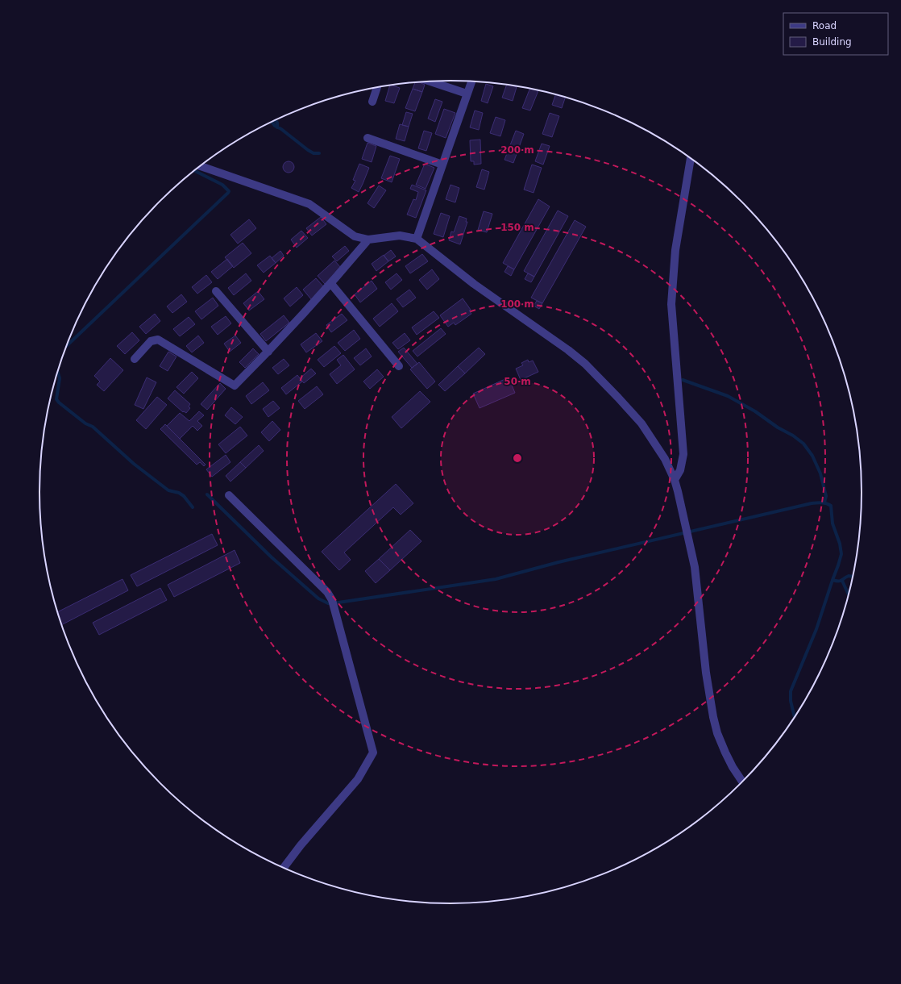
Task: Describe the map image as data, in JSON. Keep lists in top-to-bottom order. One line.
{"legend":["Road","Building"],"rings":["200 m","150 m","100 m","50 m"]}
